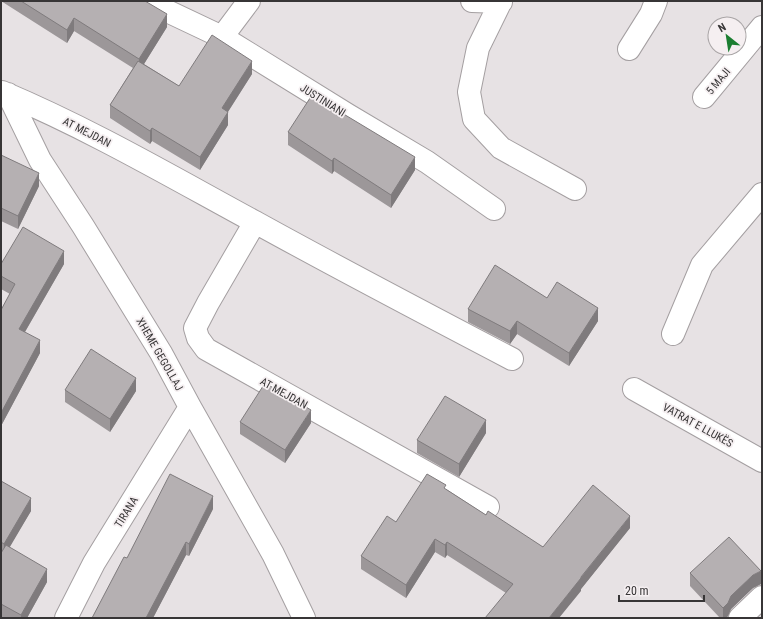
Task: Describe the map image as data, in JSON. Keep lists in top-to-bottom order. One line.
{"streets":{"street":["5 MAJI","JUSTINIANI","AT MEJDAN","XHEME GEGOLLAJ","VATRAT E LLUKËS","TIRANA"]},"crossings":[["AT MEJDAN","XHEME GEGOLLAJ"],["XHEME GEGOLLAJ","TIRANA"]],"scale_bar":"20 m","north":"top left"}
